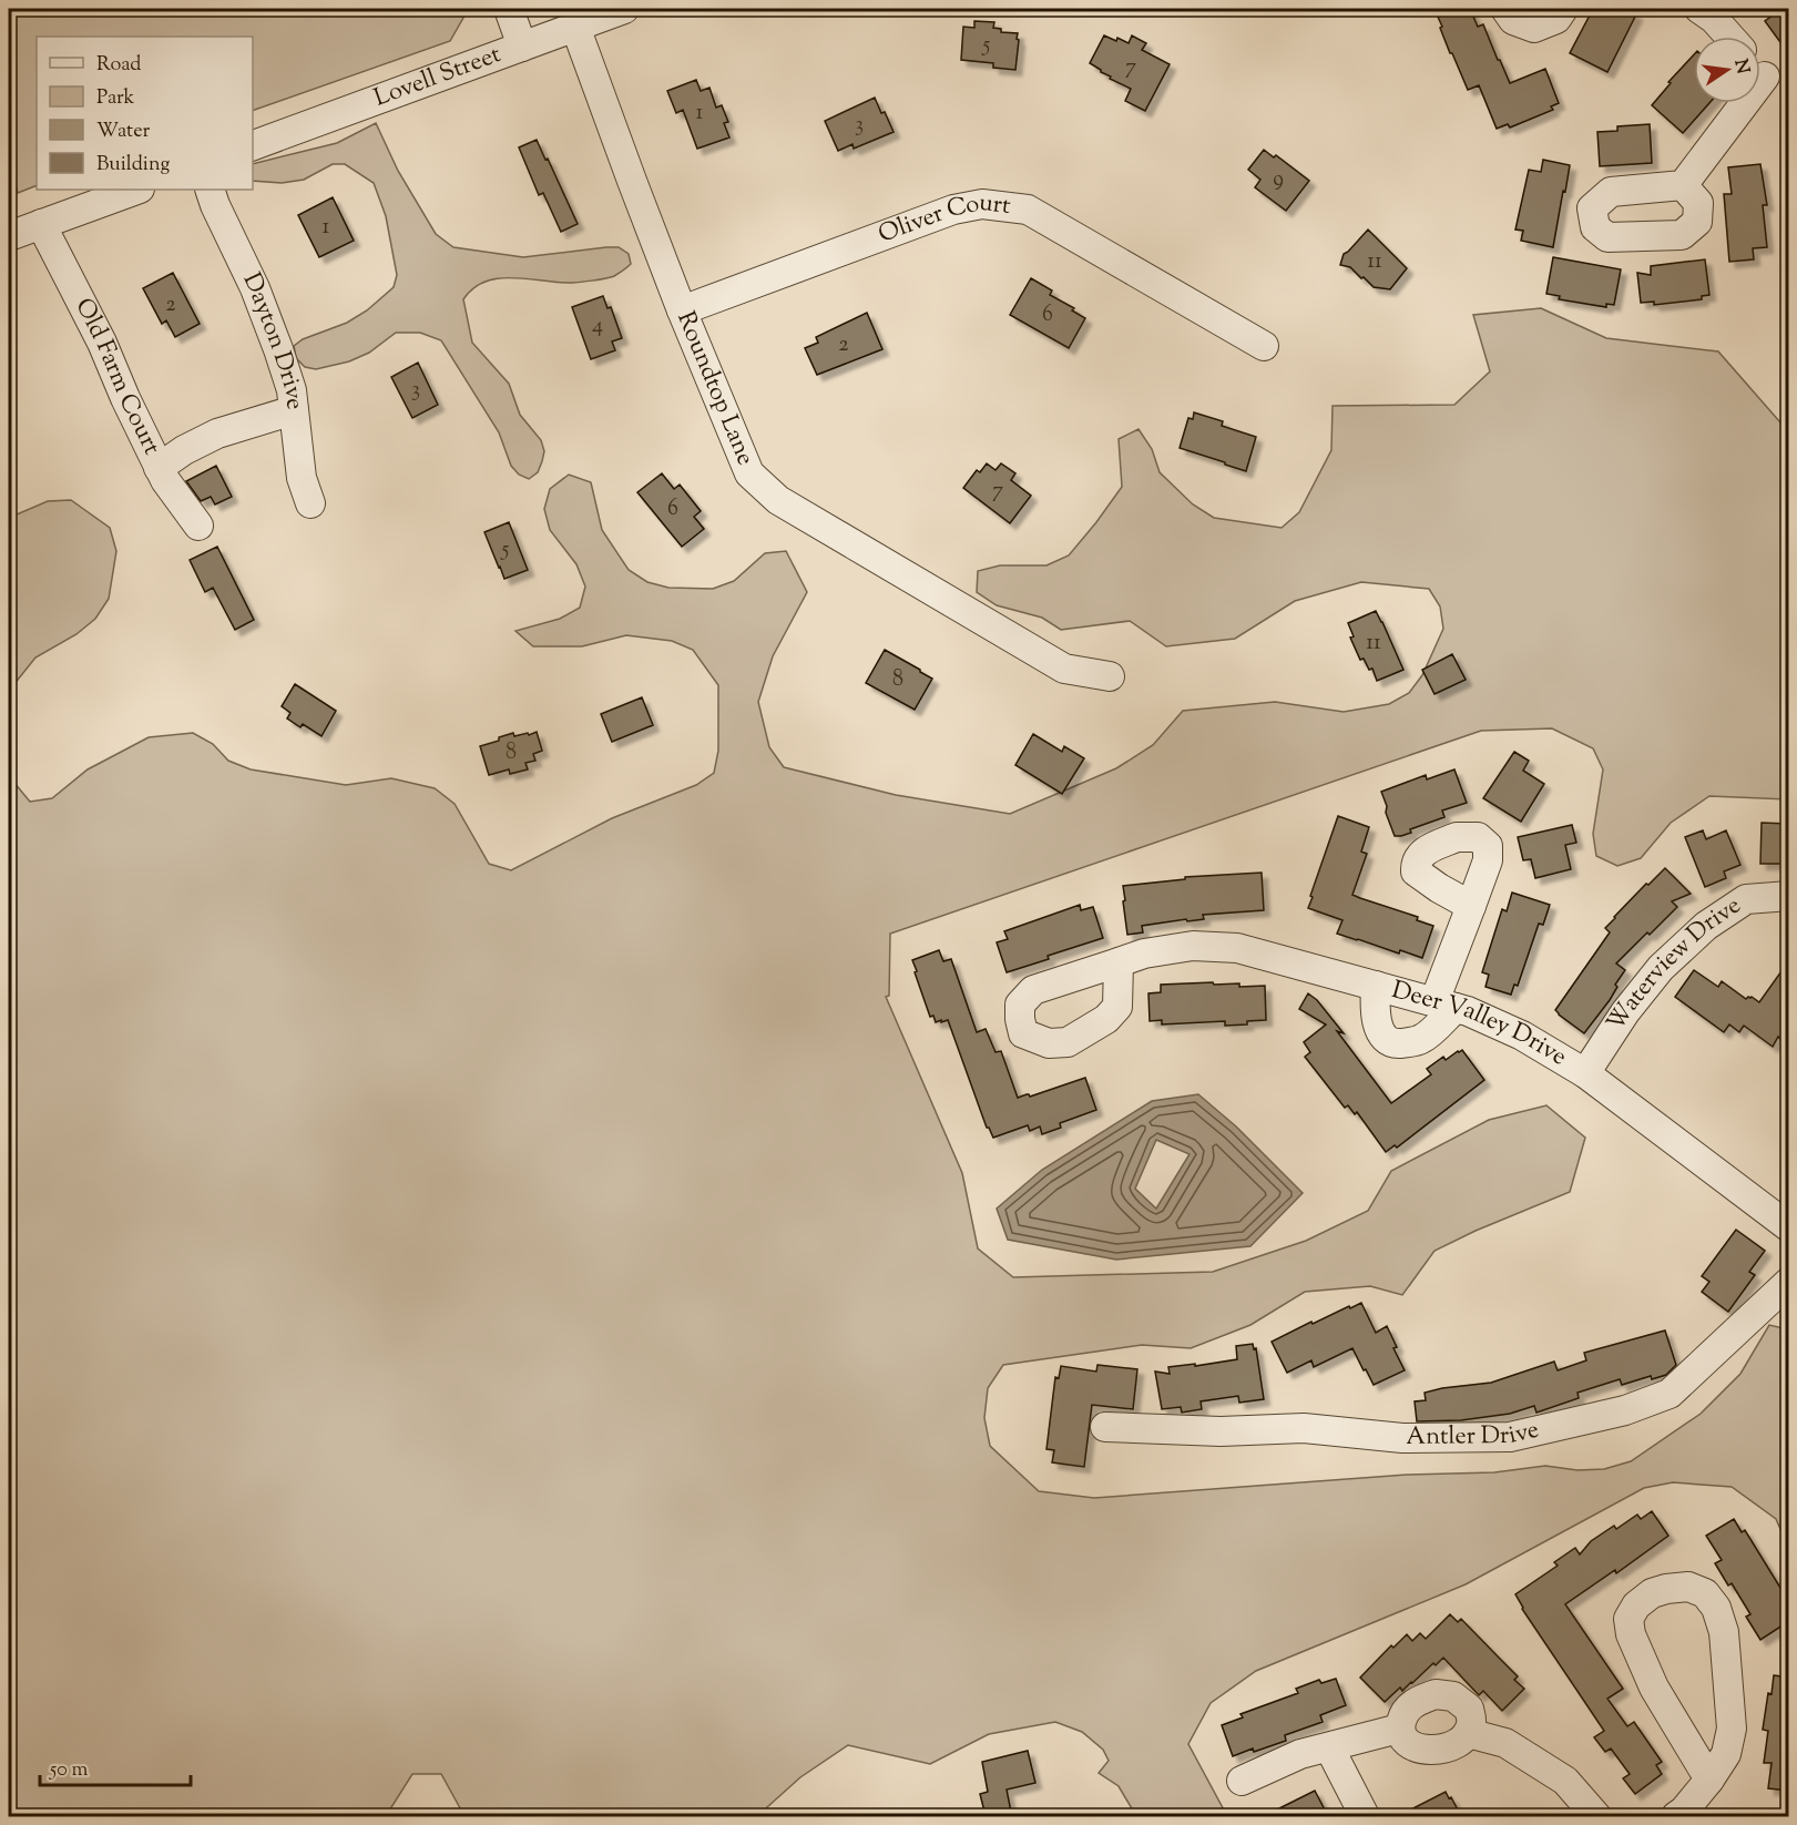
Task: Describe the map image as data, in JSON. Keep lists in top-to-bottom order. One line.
{"streets":{"street":["Lovell Street","Oliver Court","Dayton Drive","Old Farm Court","Roundtop Lane","Waterview Drive","Deer Valley Drive","Antler Drive"]},"crossings":[["Lovell Street","Roundtop Lane"],["Oliver Court","Roundtop Lane"],["Waterview Drive","Deer Valley Drive"]],"house_numbers":["5","7","1","3","9","1","11","2","6","4","2","3","7","6","5","11","8","8"],"legend":["Road","Park","Water","Building"],"scale_bar":"50 m","north":"right"}
